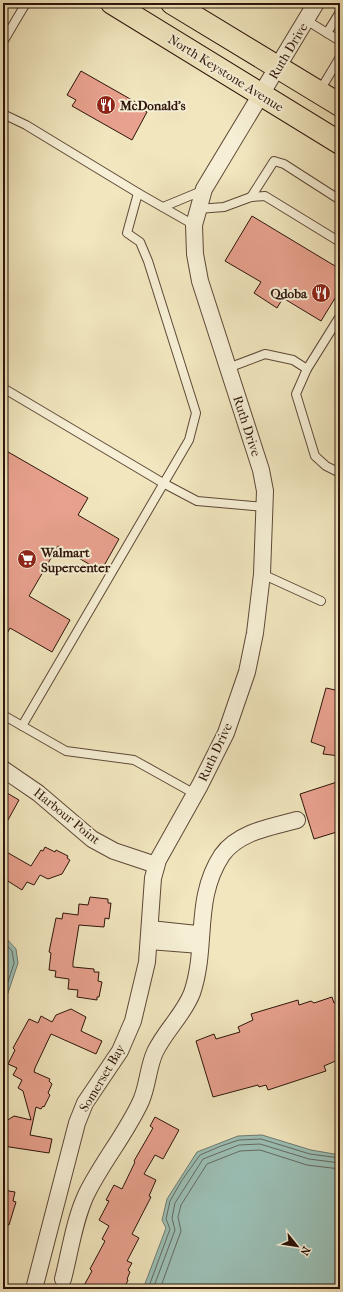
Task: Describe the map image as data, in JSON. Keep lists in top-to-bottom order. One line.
{"streets":{"main road":["North Keystone Avenue"],"street":["Ruth Drive","Harbour Point","Somerset Bay"]},"crossings":[["Ruth Drive","North Keystone Avenue"],["Ruth Drive","Harbour Point"],["Ruth Drive","Somerset Bay"],["Harbour Point","Somerset Bay"]],"places":{"restaurant":["McDonald's","Qdoba"],"supermarket":["Walmart Supercenter"]},"north":"bottom right"}
